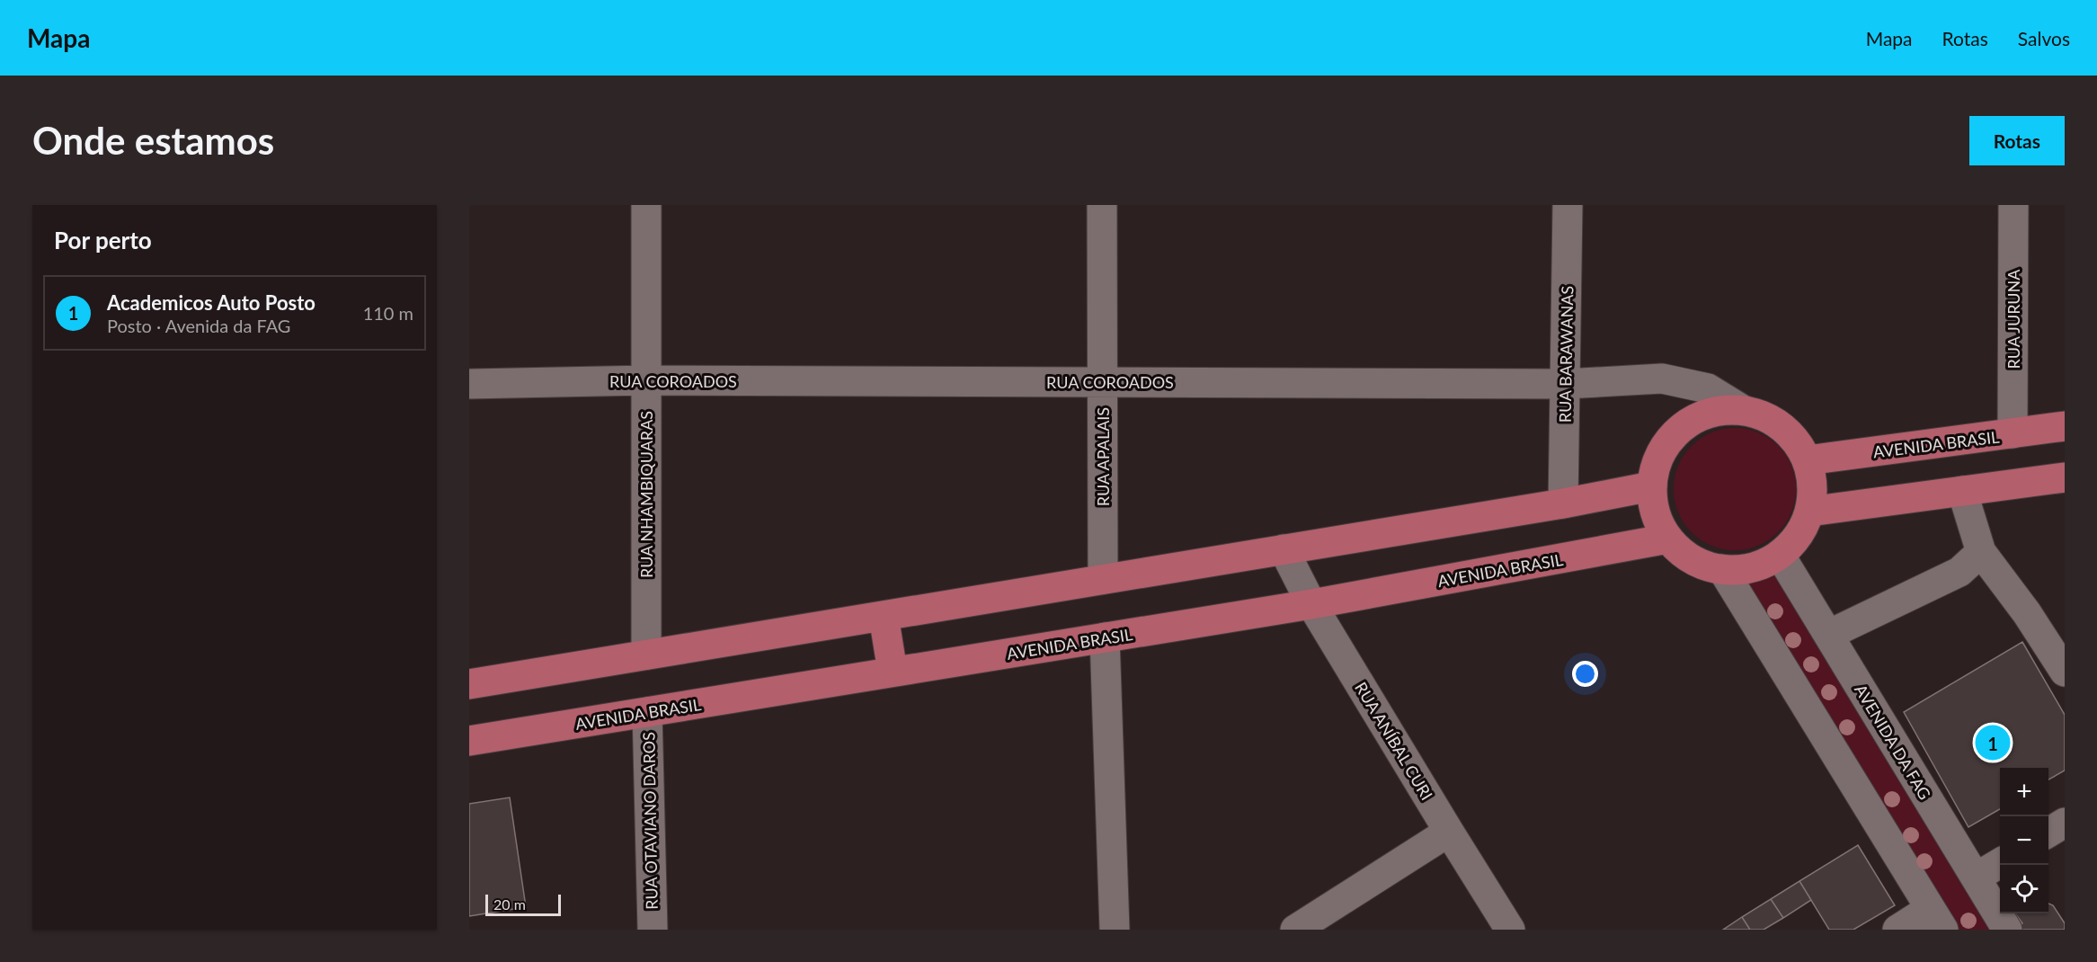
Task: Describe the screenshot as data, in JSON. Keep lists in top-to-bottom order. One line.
{"streets":{"main road":["AVENIDA BRASIL"],"street":["RUA JURUNA","RUA BARAWANAS","RUA COROADOS","RUA APALAIS","RUA NHAMBIQUARAS","RUA ANÍBAL CURI","AVENIDA DA FAG","RUA OTAVIANO DAROS"]},"crossings":[["RUA JURUNA","AVENIDA BRASIL"],["RUA BARAWANAS","RUA COROADOS"],["RUA COROADOS","AVENIDA BRASIL"],["RUA COROADOS","RUA APALAIS"],["RUA COROADOS","RUA NHAMBIQUARAS"],["RUA COROADOS","AVENIDA DA FAG"],["AVENIDA BRASIL","RUA ANÍBAL CURI"],["AVENIDA BRASIL","AVENIDA DA FAG"],["AVENIDA BRASIL","RUA OTAVIANO DAROS"]],"scale_bar":"20 m","page":{"header":"Mapa","nav":["Mapa","Rotas","Salvos"],"buttons":"Rotas","title":"Onde estamos","heading":"Por perto","list":[{"mark":"1","name":"Academicos Auto Posto","note":"Posto · Avenida da FAG","value":"110 m"}],"pins":"1","map_buttons":["+","−"],"scale":"20 m"}}
